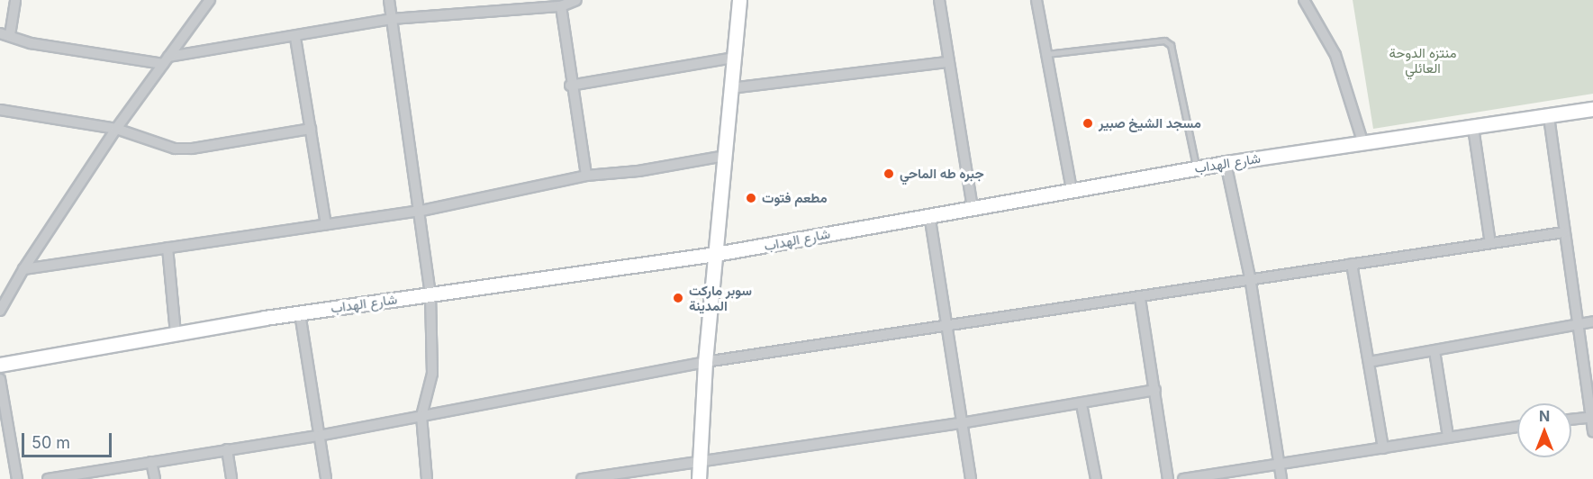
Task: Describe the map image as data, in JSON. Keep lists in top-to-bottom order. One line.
{"streets":{"street":["شارع الهداب"]},"parks":["منتزه الدوحة العائلي"],"places":["مسجد الشيخ صبير","جبره طه الماحي","مطعم فتوت","سوبر ماركت المدينة"],"scale_bar":"50 m","north":"top"}
